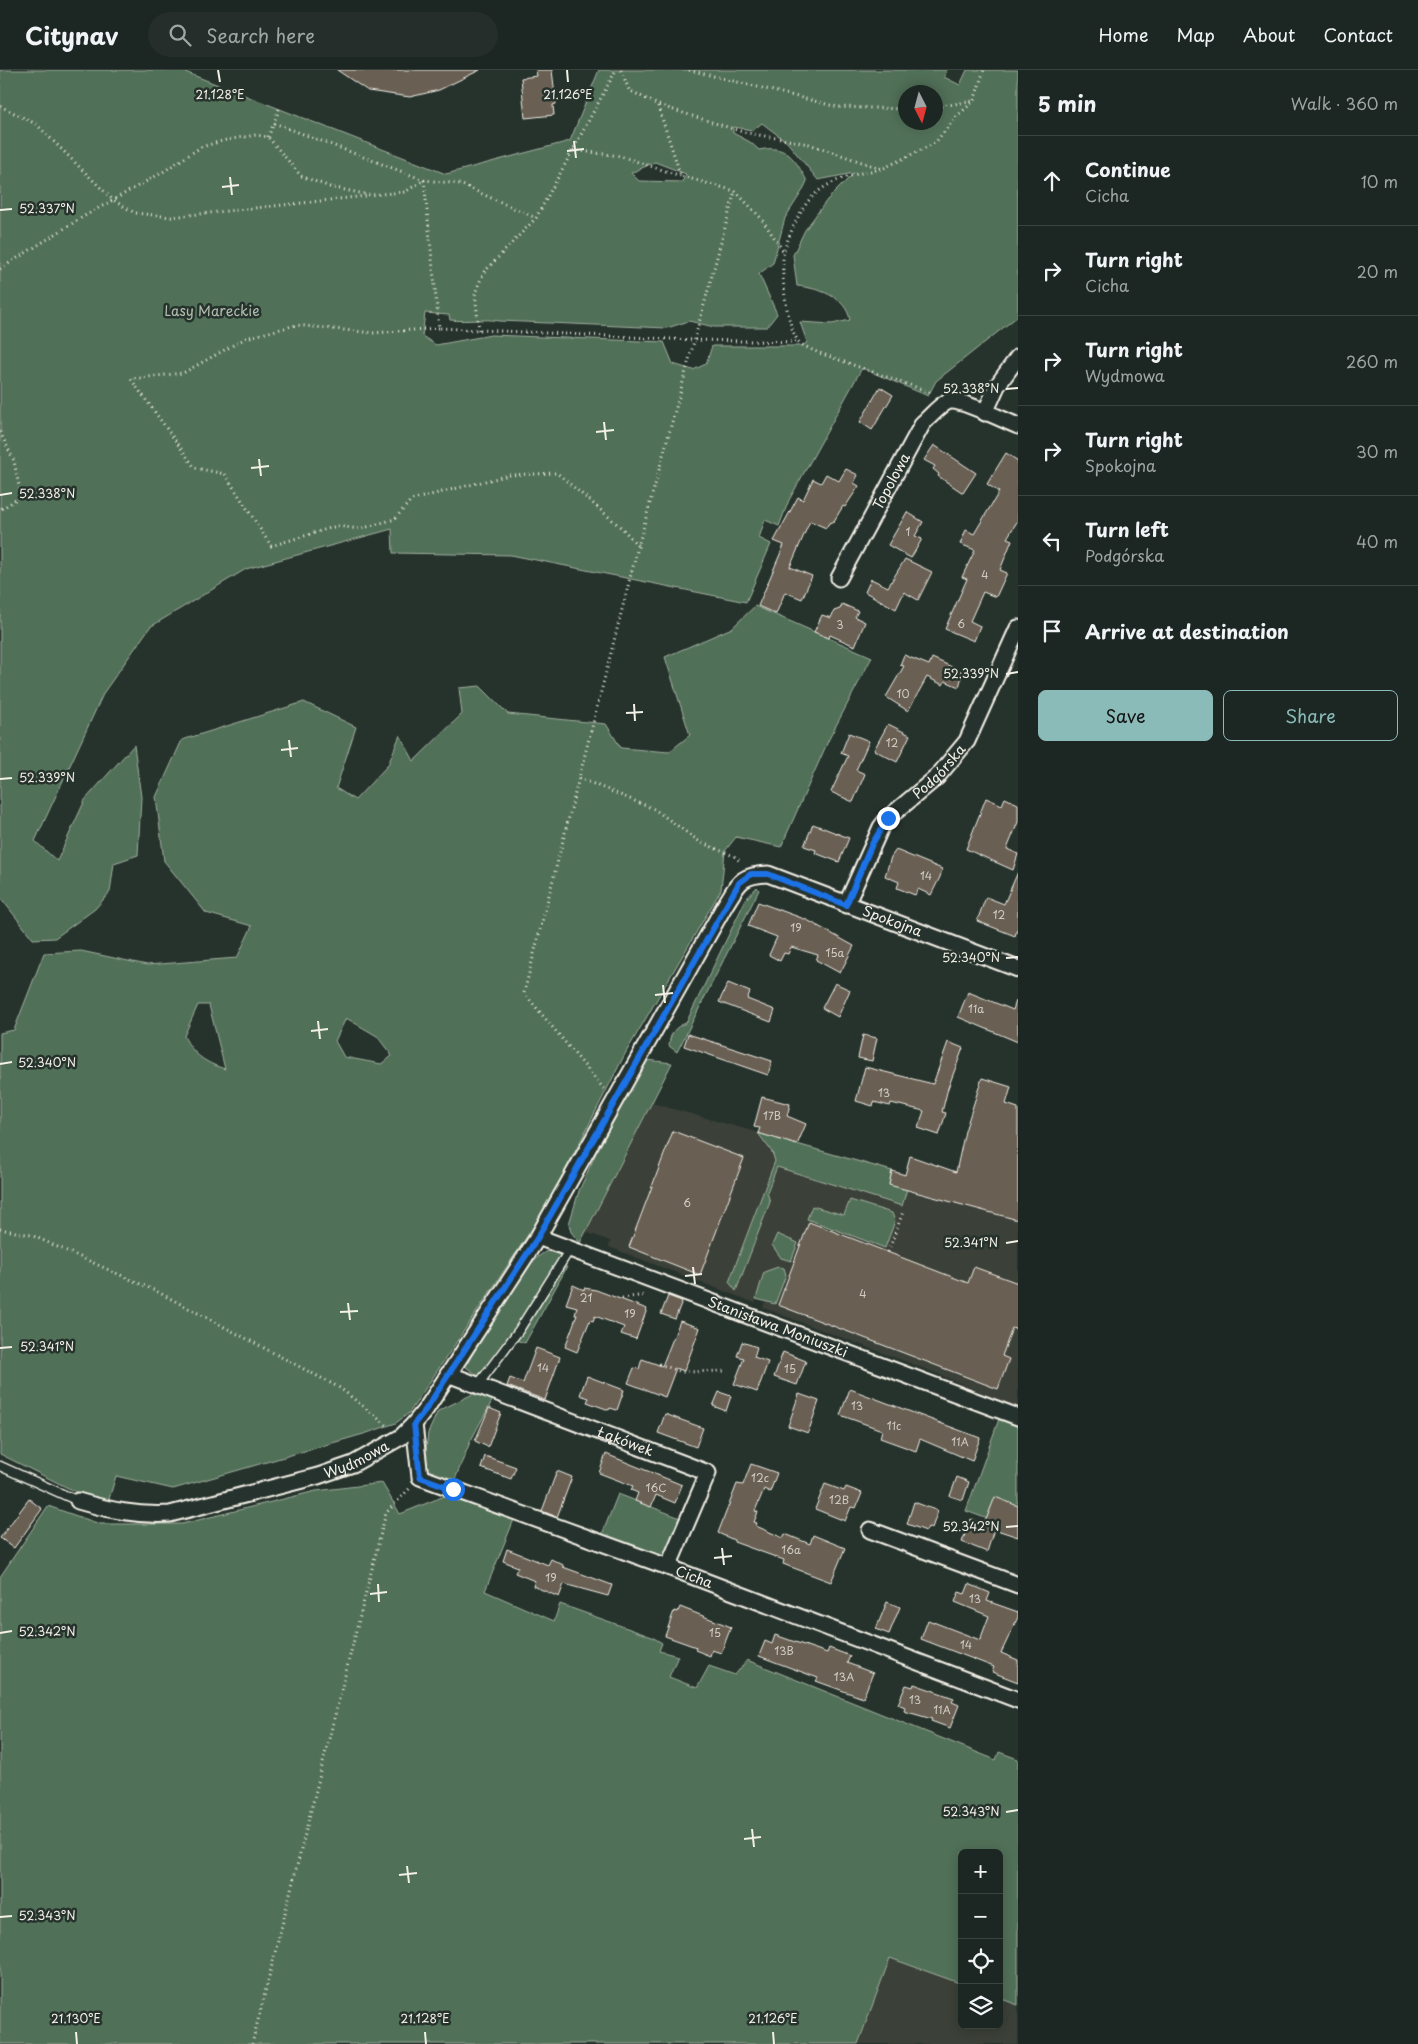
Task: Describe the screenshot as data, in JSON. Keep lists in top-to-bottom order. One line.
{"streets":{"street":["Topolowa","Podgórska","Spokojna","Stanisława Moniuszki","Łąkówek","Wydmowa","Cicha"]},"crossings":[["Podgórska","Spokojna"],["Spokojna","Wydmowa"],["Stanisława Moniuszki","Wydmowa"],["Łąkówek","Wydmowa"],["Łąkówek","Cicha"]],"parks":["Lasy Mareckie"],"house_numbers":["1","4","6","3","10","12","14","12","19","15a","11a","13","17B","6","4","21","19","14","15","13","11c","11A","12c","16C","12B","16a","19","13","15","14","13B","13A","13","11A"],"north":"bottom","page":{"header":"Citynav","search":"Search here","nav":["Home","Map","About","Contact"],"heading":["5 min","Walk · 360 m"],"list":[["Continue","Cicha","10 m"],["Turn right","Cicha","20 m"],["Turn right","Wydmowa","260 m"],["Turn right","Spokojna","30 m"],["Turn left","Podgórska","40 m"],"Arrive at destination"],"buttons":["Save","Share"],"map_buttons":["+","−"]},"coordinates":["21.128°E","21.126°E","52.337°N","52.338°N","52.339°N","52.340°N","52.341°N","52.342°N","52.343°N","21.130°E"]}
